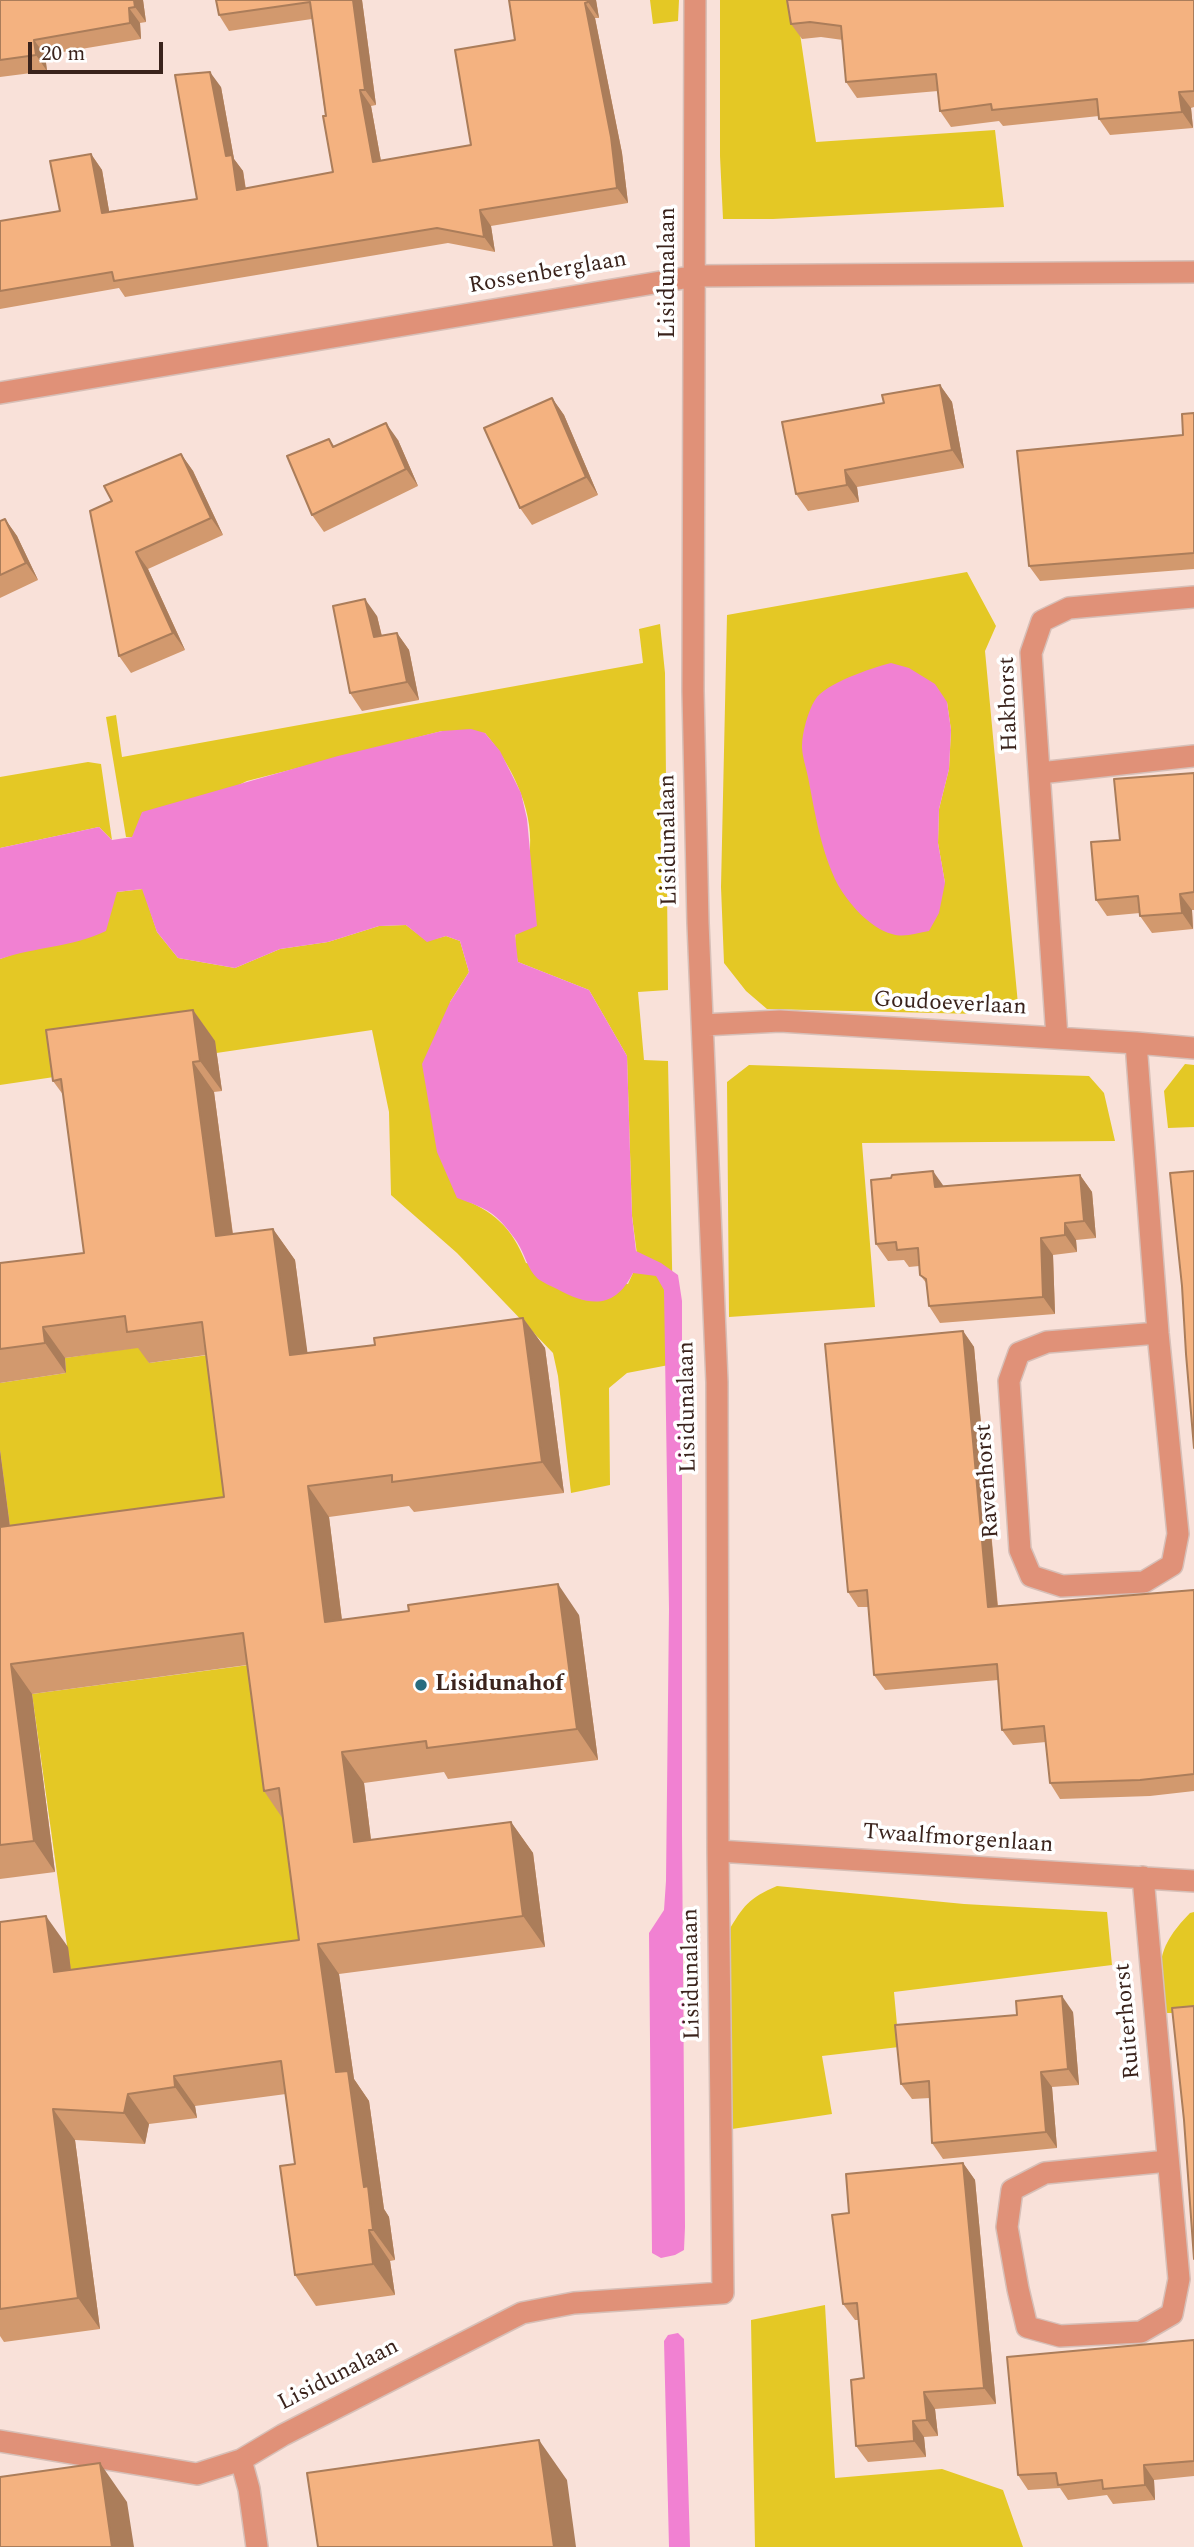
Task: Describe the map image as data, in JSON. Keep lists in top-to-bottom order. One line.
{"streets":{"street":["Lisidunalaan","Rossenberglaan","Hakhorst","Goudoeverlaan","Ravenhorst","Twaalfmorgenlaan","Ruiterhorst"]},"crossings":[["Lisidunalaan","Rossenberglaan"],["Lisidunalaan","Goudoeverlaan"],["Lisidunalaan","Twaalfmorgenlaan"],["Hakhorst","Goudoeverlaan"],["Goudoeverlaan","Ravenhorst"],["Twaalfmorgenlaan","Ruiterhorst"]],"places":["Lisidunahof"],"scale_bar":"20 m"}
